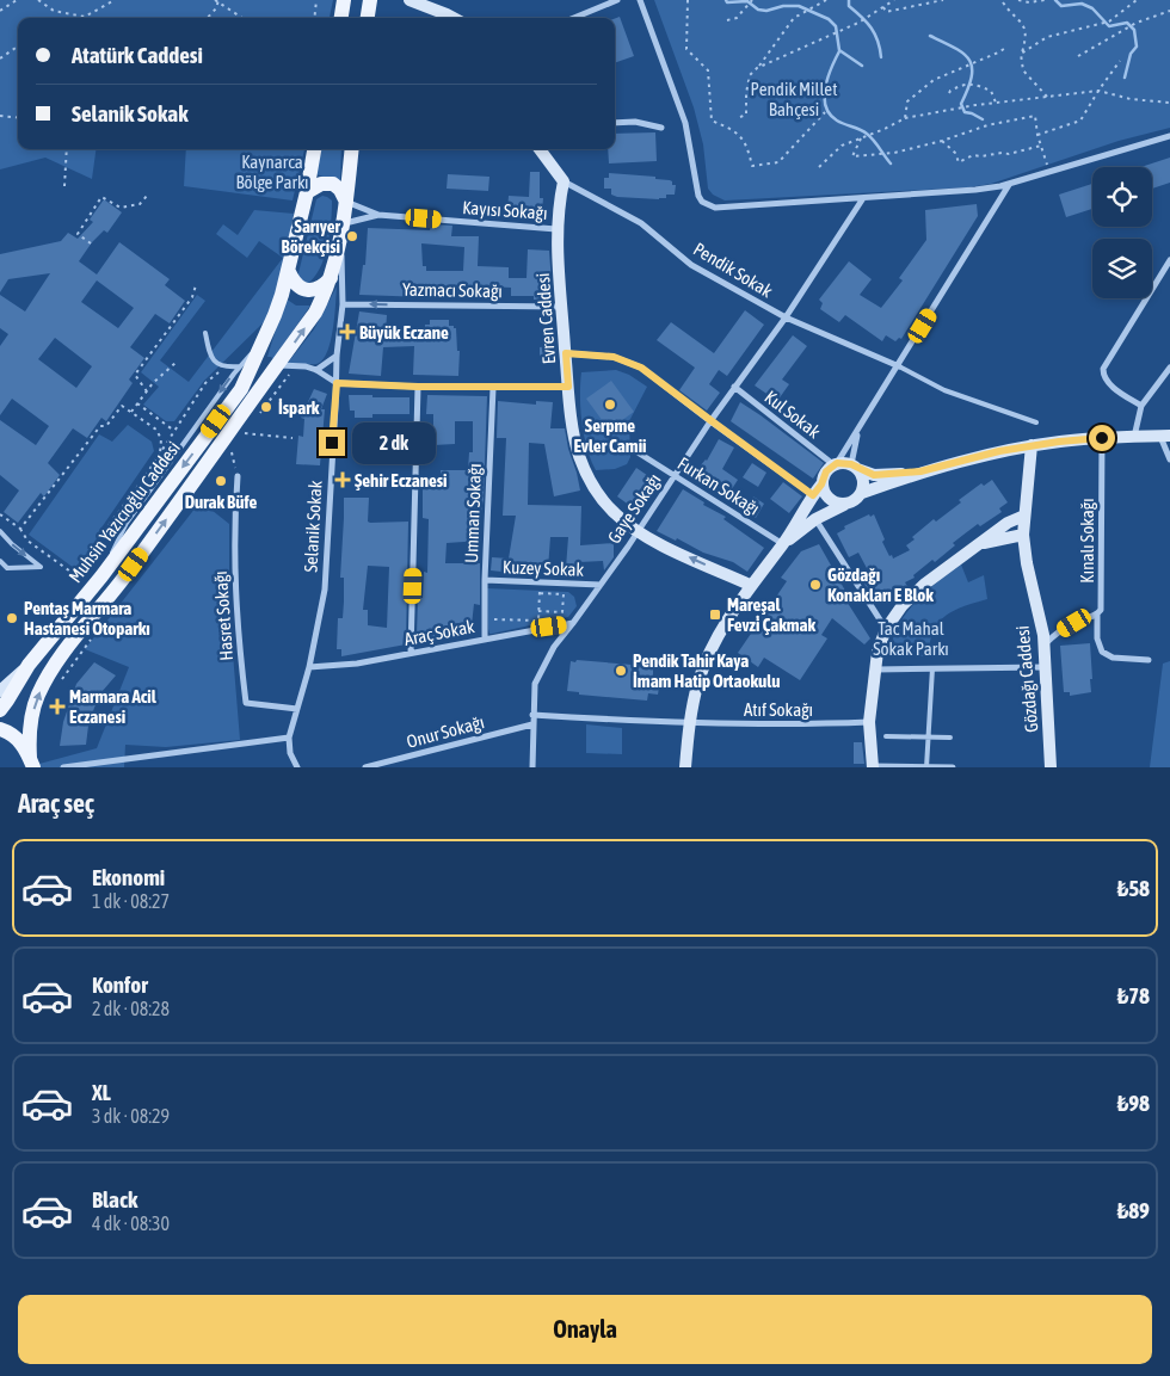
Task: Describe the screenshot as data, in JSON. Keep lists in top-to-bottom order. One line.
{"streets":{"main road":["Muhsin Yazıcıoğlu Caddesi"],"street":["Kayısı Sokağı","Pendik Sokak","Yazmacı Sokağı","Evren Caddesi","Kul Sokak","Furkan Sokağı","Gaye Sokağı","Umman Sokağı","Selanik Sokak","Kınalı Sokağı","Kuzey Sokak","Hasret Sokağı","Araç Sokak","Gözdağı Caddesi","Atıf Sokağı","Onur Sokağı"]},"crossings":[["Kayısı Sokağı","Evren Caddesi"],["Pendik Sokak","Evren Caddesi"],["Pendik Sokak","Gaye Sokağı"],["Yazmacı Sokağı","Evren Caddesi"],["Yazmacı Sokağı","Selanik Sokak"],["Evren Caddesi","Gaye Sokağı"],["Kul Sokak","Gaye Sokağı"],["Furkan Sokağı","Gaye Sokağı"],["Gaye Sokağı","Kuzey Sokak"],["Gaye Sokağı","Araç Sokak"],["Gaye Sokağı","Onur Sokağı"],["Muhsin Yazıcıoğlu Caddesi","Selanik Sokak"],["Umman Sokağı","Kuzey Sokak"],["Umman Sokağı","Araç Sokak"],["Selanik Sokak","Hasret Sokağı"],["Selanik Sokak","Araç Sokak"]],"one_way":["Yazmacı Sokağı"],"parks":["Pendik Millet Bahçesi","Kaynarca Bölge Parkı","Tac Mahal Sokak Parkı"],"places":{"other":["Sarıyer Börekçisi","Serpme Evler Camii","İspark","Durak Büfe","Gözdağı Konakları E Blok","Pentaş Marmara Hastanesi Otoparkı","Pendik Tahir Kaya İmam Hatip Ortaokulu"],"health":["Büyük Eczane","Şehir Eczanesi","Marmara Acil Eczanesi"],"transit":["Mareşal Fevzi̇ Çakmak"]},"page":{"banner":["Atatürk Caddesi","Selanik Sokak"],"bubble":"2 dk","heading":"Araç seç","list":[{"name":"Ekonomi","note":"1 dk · 08:27","value":"₺58"},{"name":"Konfor","note":"2 dk · 08:28","value":"₺78"},{"name":"XL","note":"3 dk · 08:29","value":"₺98"},{"name":"Black","note":"4 dk · 08:30","value":"₺89"}],"buttons":"Onayla"}}
